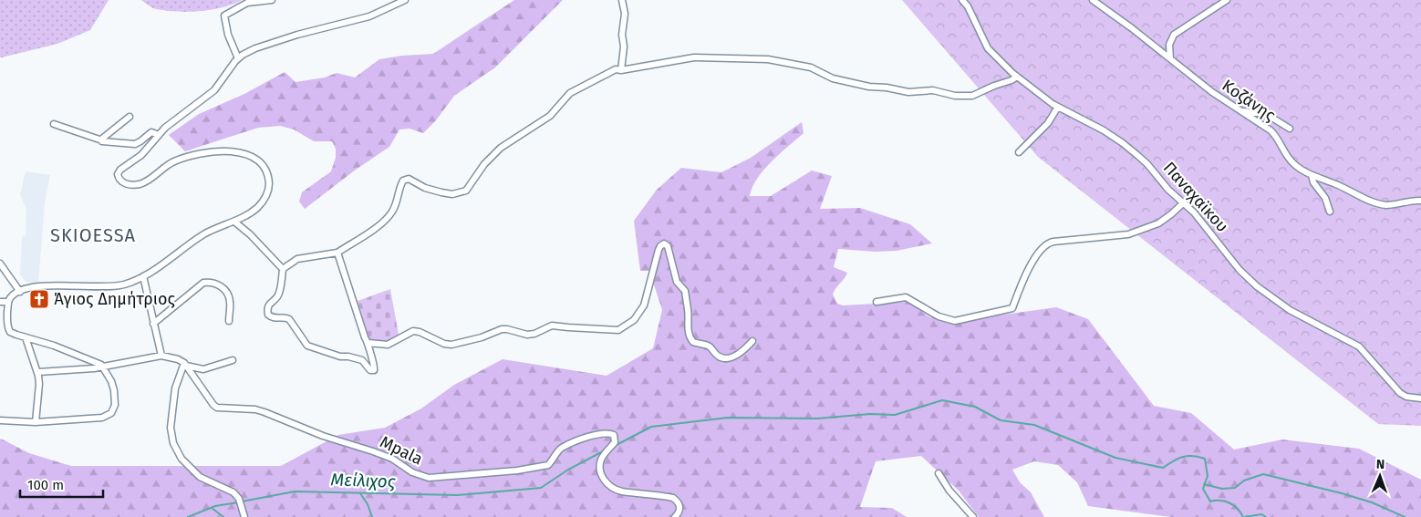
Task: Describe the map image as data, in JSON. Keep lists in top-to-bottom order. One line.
{"streets":{"street":["Κοζάνης","Παναχαϊκου","Mpala"]},"districts":["SKIOESSA"],"water":["Μείλιχος"],"places":{"church":["Άγιος Δημήτριος"]},"scale_bar":"100 m","north":"top"}
